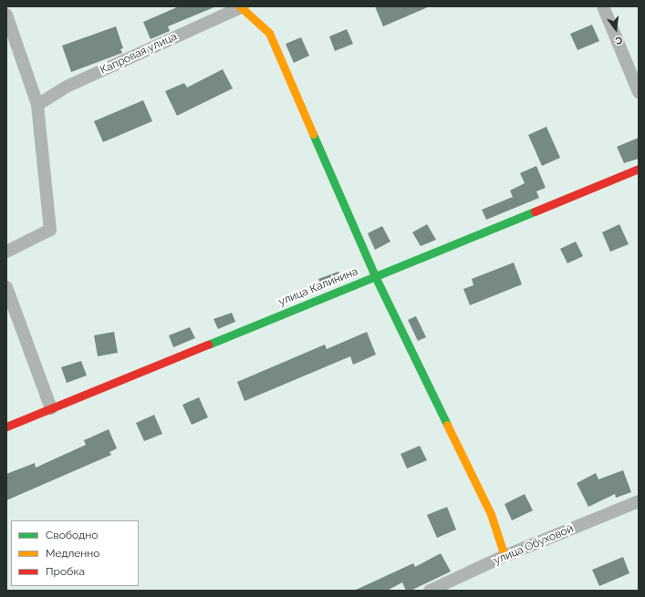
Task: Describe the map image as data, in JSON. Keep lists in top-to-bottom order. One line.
{"streets":{"street":["Капровая улица","улица Калинина","улица Обуховой"]},"legend":["Свободно","Медленно","Пробка"],"north":"bottom"}
